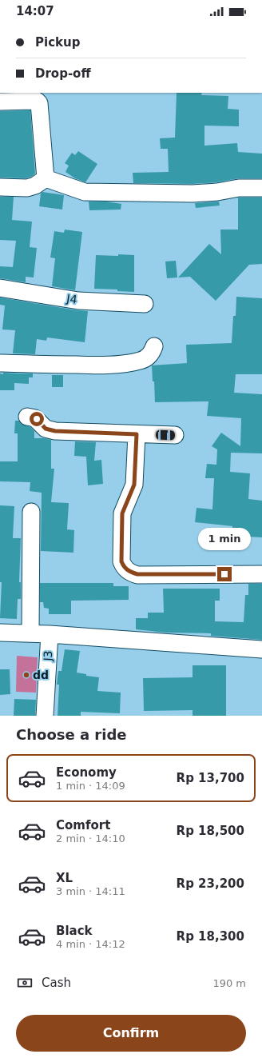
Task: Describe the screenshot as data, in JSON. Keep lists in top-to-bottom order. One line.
{"streets":{"street":["J4","J3"]},"places":["dd"],"page":{"status":"14:07","banner":["Pickup","Drop-off"],"bubble":"1 min","heading":"Choose a ride","list":[{"name":"Economy","note":"1 min · 14:09","value":"Rp 13,700"},{"name":"Comfort","note":"2 min · 14:10","value":"Rp 18,500"},{"name":"XL","note":"3 min · 14:11","value":"Rp 23,200"},{"name":"Black","note":"4 min · 14:12","value":"Rp 18,300"}],"pay":["Cash","190 m"],"buttons":"Confirm"}}
